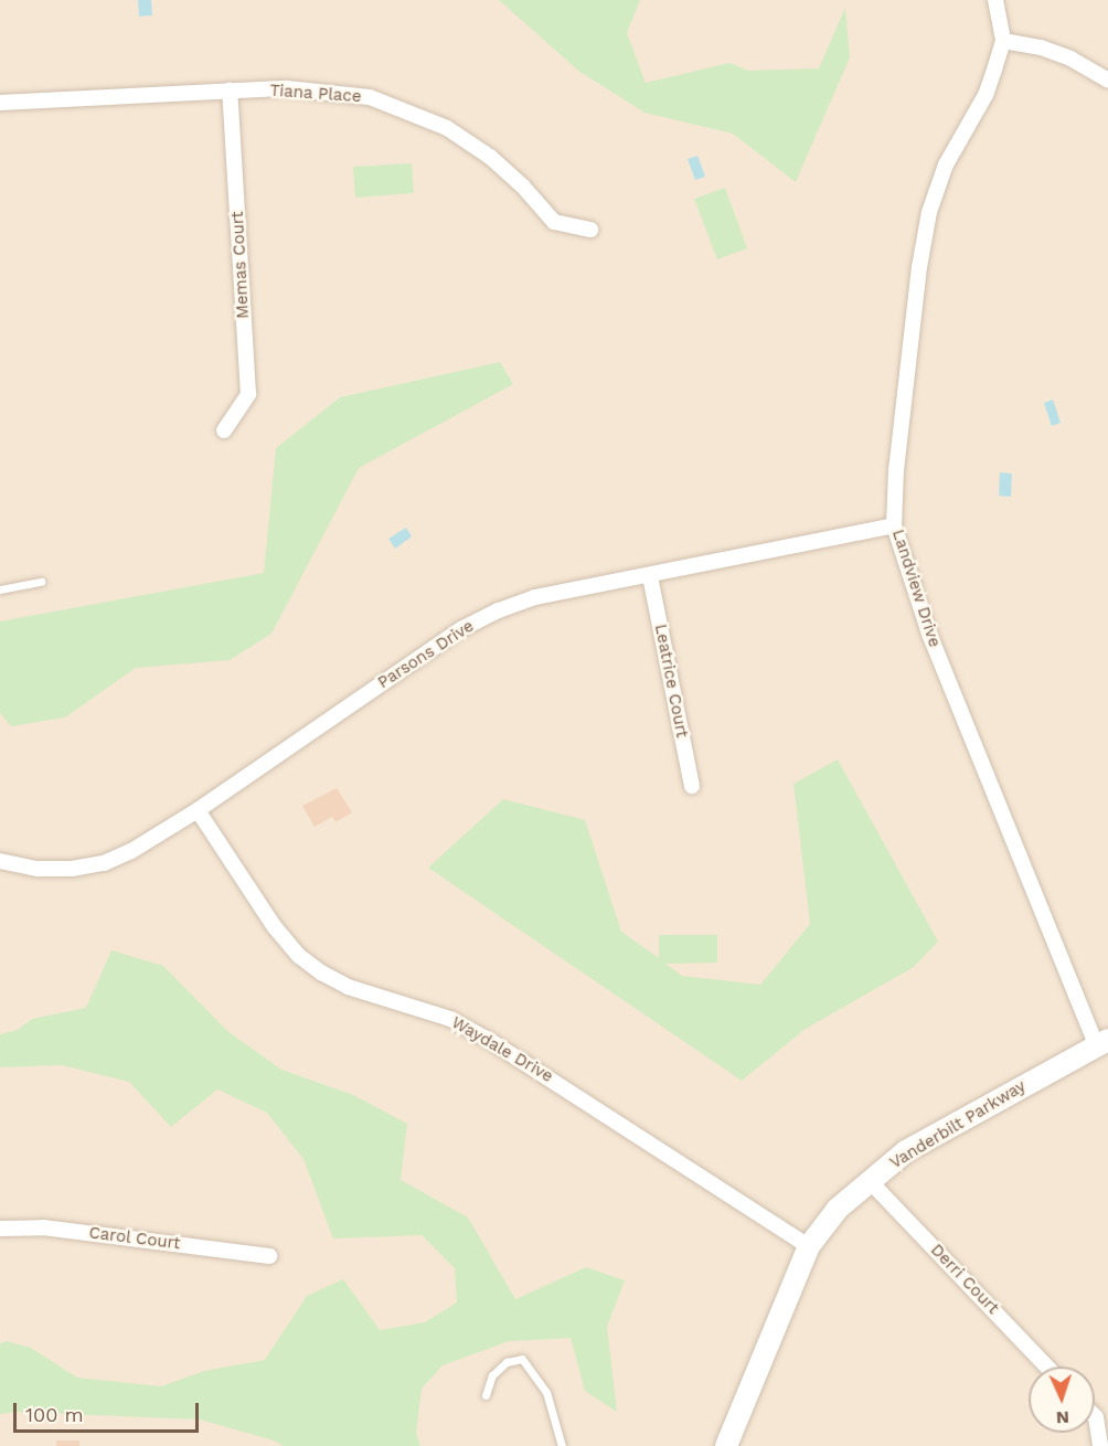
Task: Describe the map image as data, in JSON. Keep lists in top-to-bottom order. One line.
{"streets":{"main road":["Vanderbilt Parkway"],"street":["Tiana Place","Memas Court","Landview Drive","Parsons Drive","Leatrice Court","Waydale Drive","Carol Court","Derri Court"]},"crossings":[["Tiana Place","Memas Court"],["Landview Drive","Parsons Drive"],["Landview Drive","Vanderbilt Parkway"],["Parsons Drive","Leatrice Court"],["Parsons Drive","Waydale Drive"],["Waydale Drive","Vanderbilt Parkway"],["Vanderbilt Parkway","Derri Court"]],"scale_bar":"100 m","north":"bottom"}
